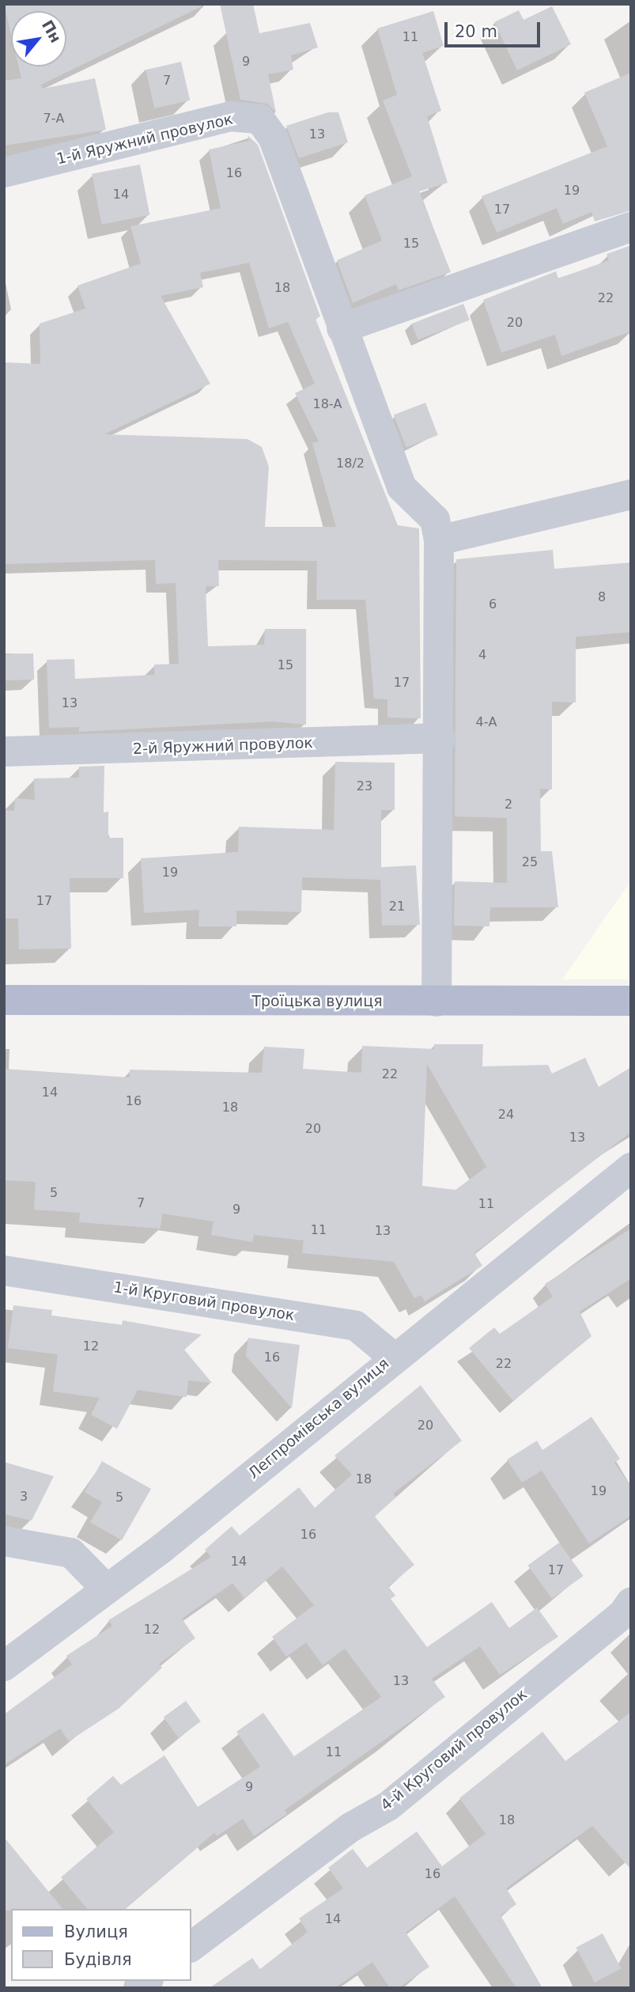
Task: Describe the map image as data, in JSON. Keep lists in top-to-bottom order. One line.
{"streets":{"main road":["Троїцька вулиця"],"street":["1-й Яружний провулок","2-й Яружний провулок","1-й Круговий провулок","Легпромівська вулиця","4-й Круговий провулок"]},"crossings":[["1-й Круговий провулок","Легпромівська вулиця"]],"house_numbers":["11","9","7","7-А","13","16","19","14","17","15","18","22","20","18-А","18/2","8","6","4","15","17","13","4-А","23","2","25","19","17","21","22","14","16","18","24","20","13","5","7","11","9","11","13","12","16","22","20","18","19","3","5","16","14","17","12","13","11","9","18","16","14"],"legend":["Вулиця","Будівля"],"scale_bar":"20 m","north":"top right"}
